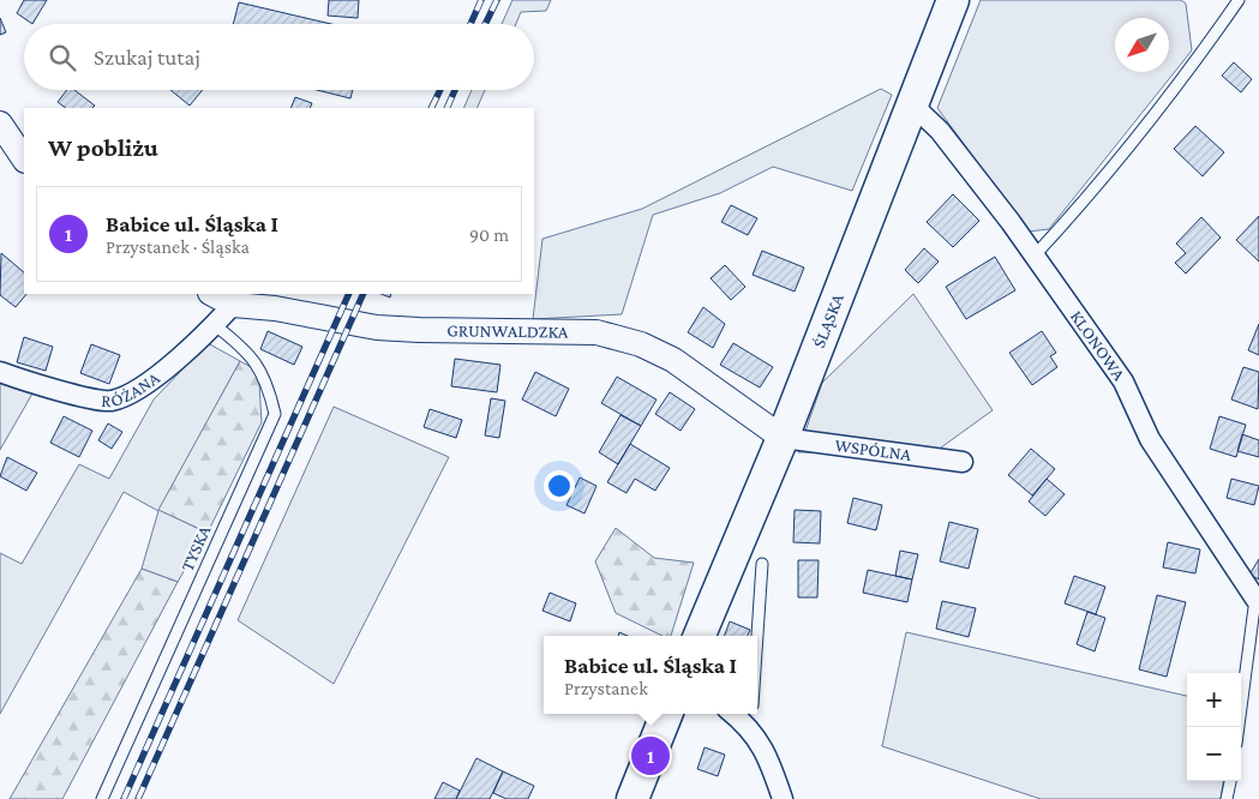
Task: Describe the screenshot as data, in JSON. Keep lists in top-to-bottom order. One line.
{"streets":{"main road":["ŚLĄSKA"],"street":["GRUNWALDZKA","KLONOWA","RÓŻANA","WSPÓLNA"],"lane":["TYSKA"]},"crossings":[["ŚLĄSKA","GRUNWALDZKA"],["ŚLĄSKA","KLONOWA"],["ŚLĄSKA","WSPÓLNA"],["GRUNWALDZKA","RÓŻANA"],["GRUNWALDZKA","WSPÓLNA"],["RÓŻANA","TYSKA"]],"north":"bottom left","page":{"search":"Szukaj tutaj","heading":"W pobliżu","list":[{"mark":"1","name":"Babice ul. Śląska I","note":"Przystanek · Śląska","value":"90 m"}],"popup":["Babice ul. Śląska I","Przystanek"],"map_buttons":["+","−"],"pins":"1"}}
